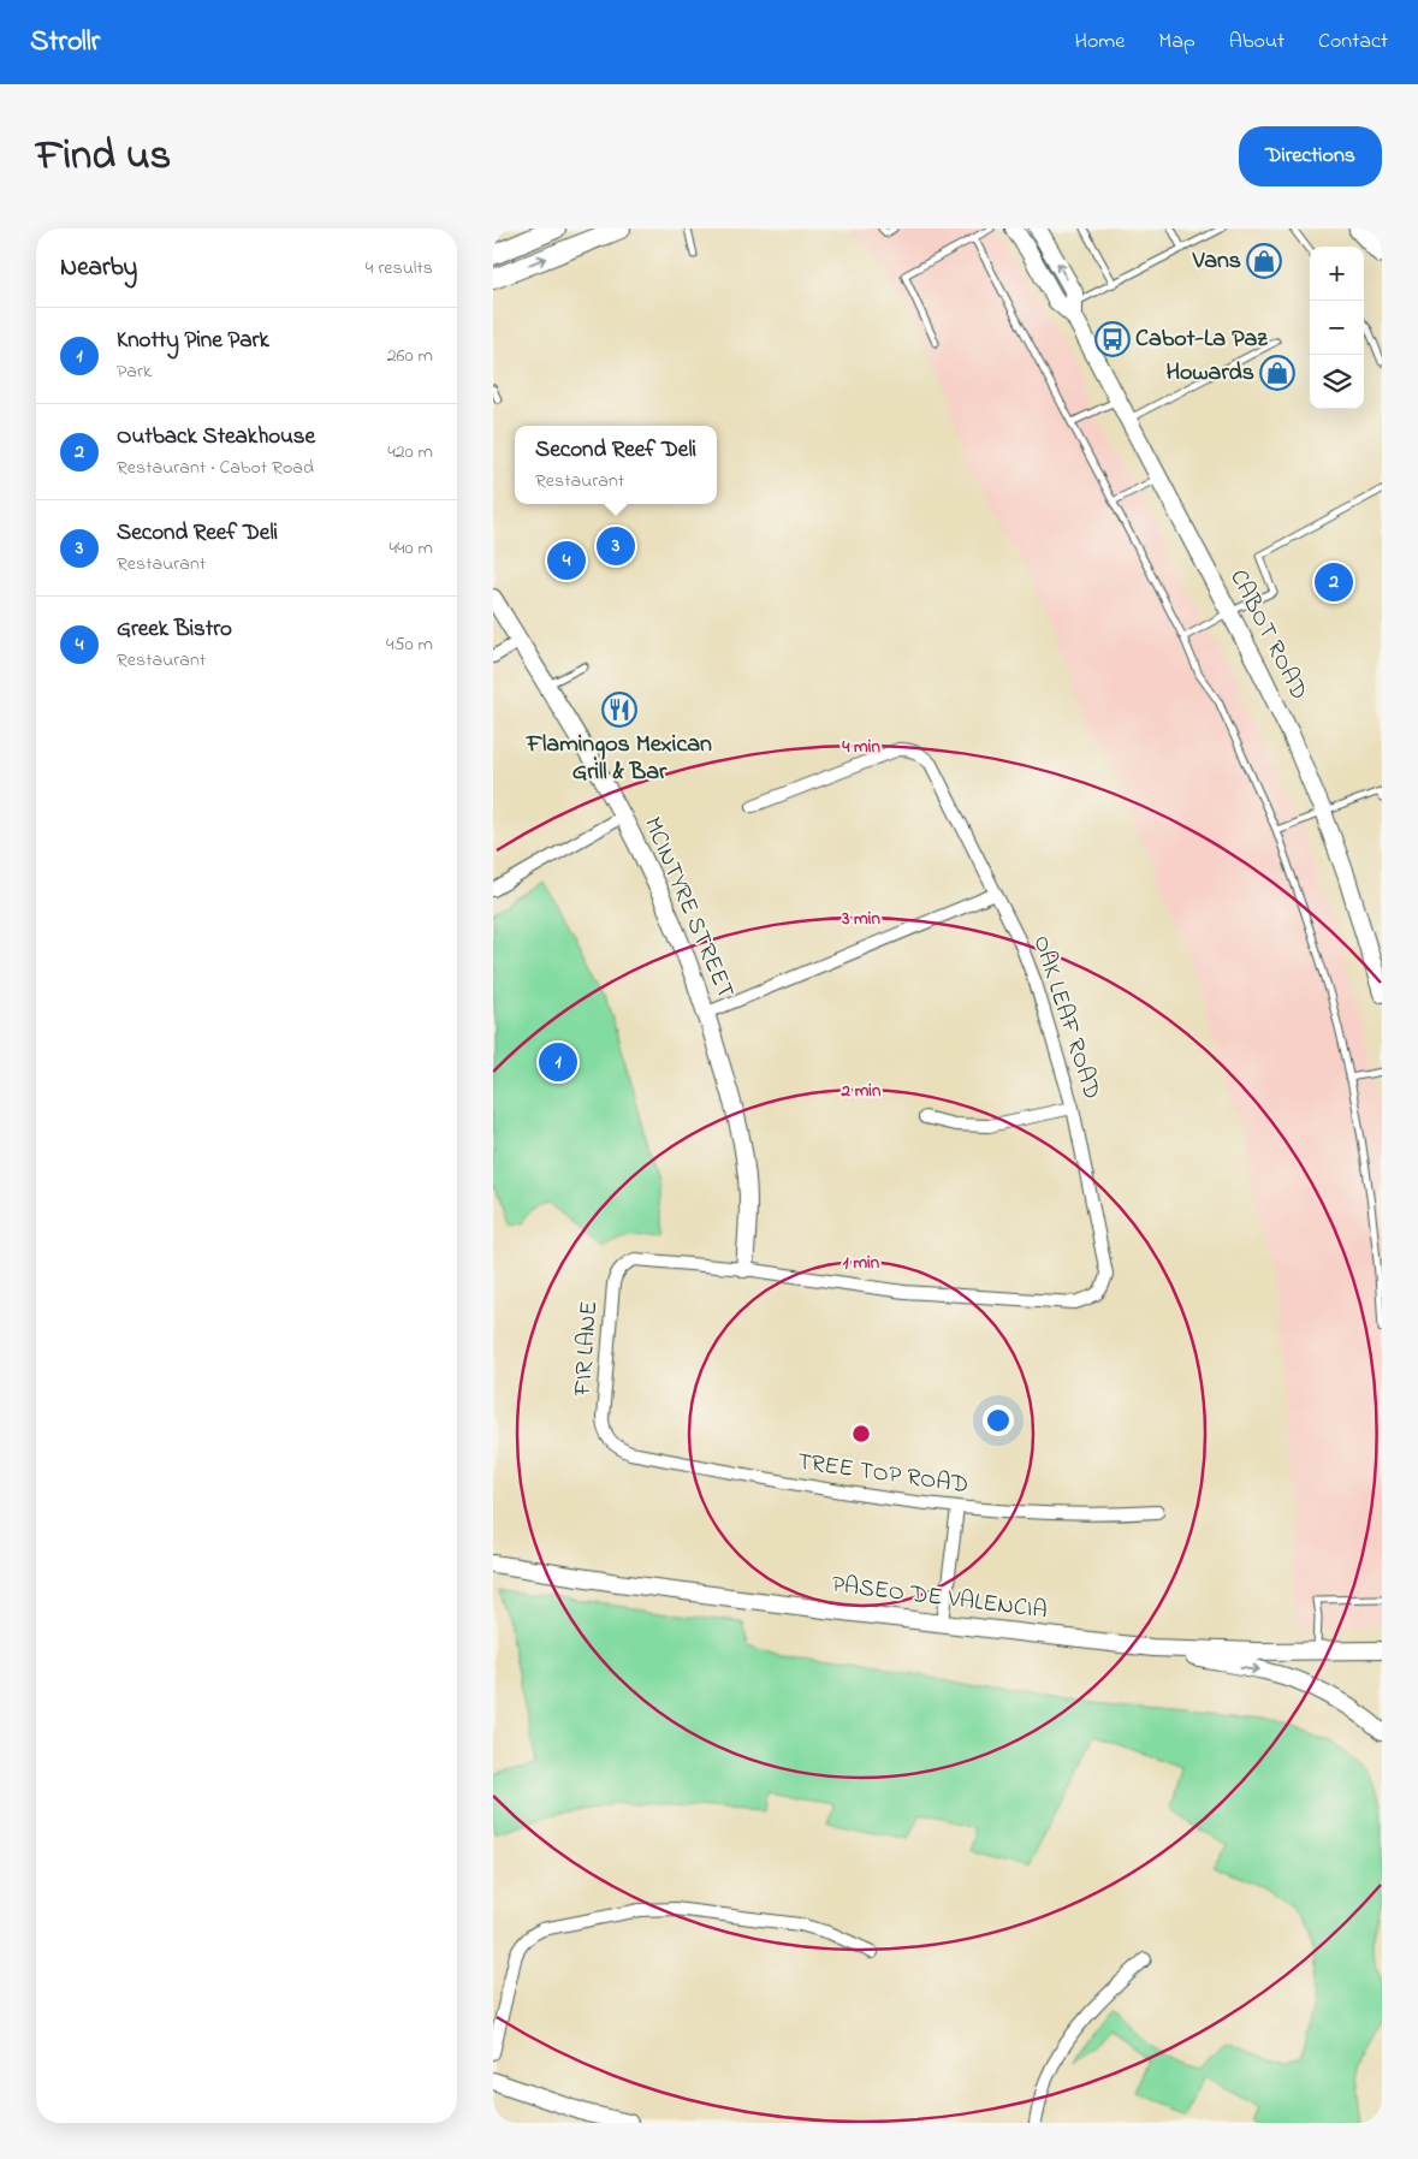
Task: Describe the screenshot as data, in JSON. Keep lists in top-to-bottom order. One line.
{"streets":{"main road":["CABOT ROAD","MCINTYRE STREET","PASEO DE VALENCIA"],"street":["OAK LEAF ROAD","FIR LANE","TREE TOP ROAD"]},"crossings":[["MCINTYRE STREET","OAK LEAF ROAD"],["MCINTYRE STREET","FIR LANE"],["OAK LEAF ROAD","FIR LANE"],["FIR LANE","TREE TOP ROAD"]],"places":{"shop":["Vans","Howards"],"bus stop":["Cabot-La Paz"],"restaurant":["Flamingos Mexican Grill & Bar"]},"page":{"header":"Strollr","nav":["Home","Map","About","Contact"],"title":"Find us","buttons":"Directions","heading":["Nearby","4 results"],"map_buttons":["+","−"],"list":[{"mark":"1","name":"Knotty Pine Park","note":"Park","value":"260 m"},{"mark":"2","name":"Outback Steakhouse","note":"Restaurant · Cabot Road","value":"420 m"},{"mark":"3","name":"Second Reef Deli","note":"Restaurant","value":"440 m"},{"mark":"4","name":"Greek Bistro","note":"Restaurant","value":"450 m"}],"popup":["Second Reef Deli","Restaurant"],"pins":["3","4","2","1"]},"rings":["4 min","3 min","2 min","1 min"]}
